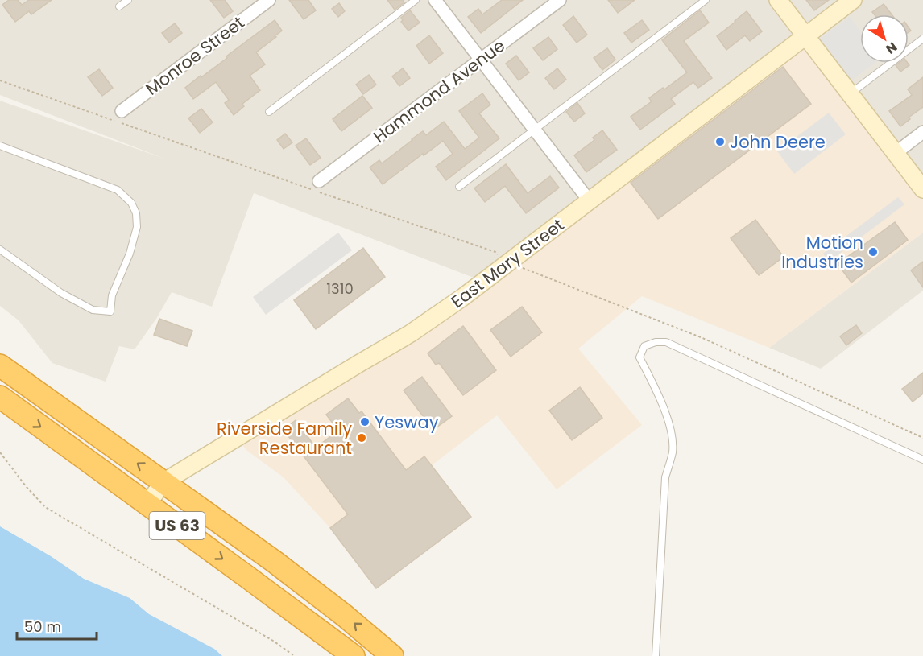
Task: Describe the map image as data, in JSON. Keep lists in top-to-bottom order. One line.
{"streets":{"highway":["US 63"],"main road":["East Mary Street"],"street":["Monroe Street","Hammond Avenue"]},"crossings":[["East Mary Street","US 63"]],"places":["John Deere","Motion Industries","Yesway","Riverside Family Restaurant"],"house_numbers":["1310"],"scale_bar":"50 m","north":"bottom right"}
